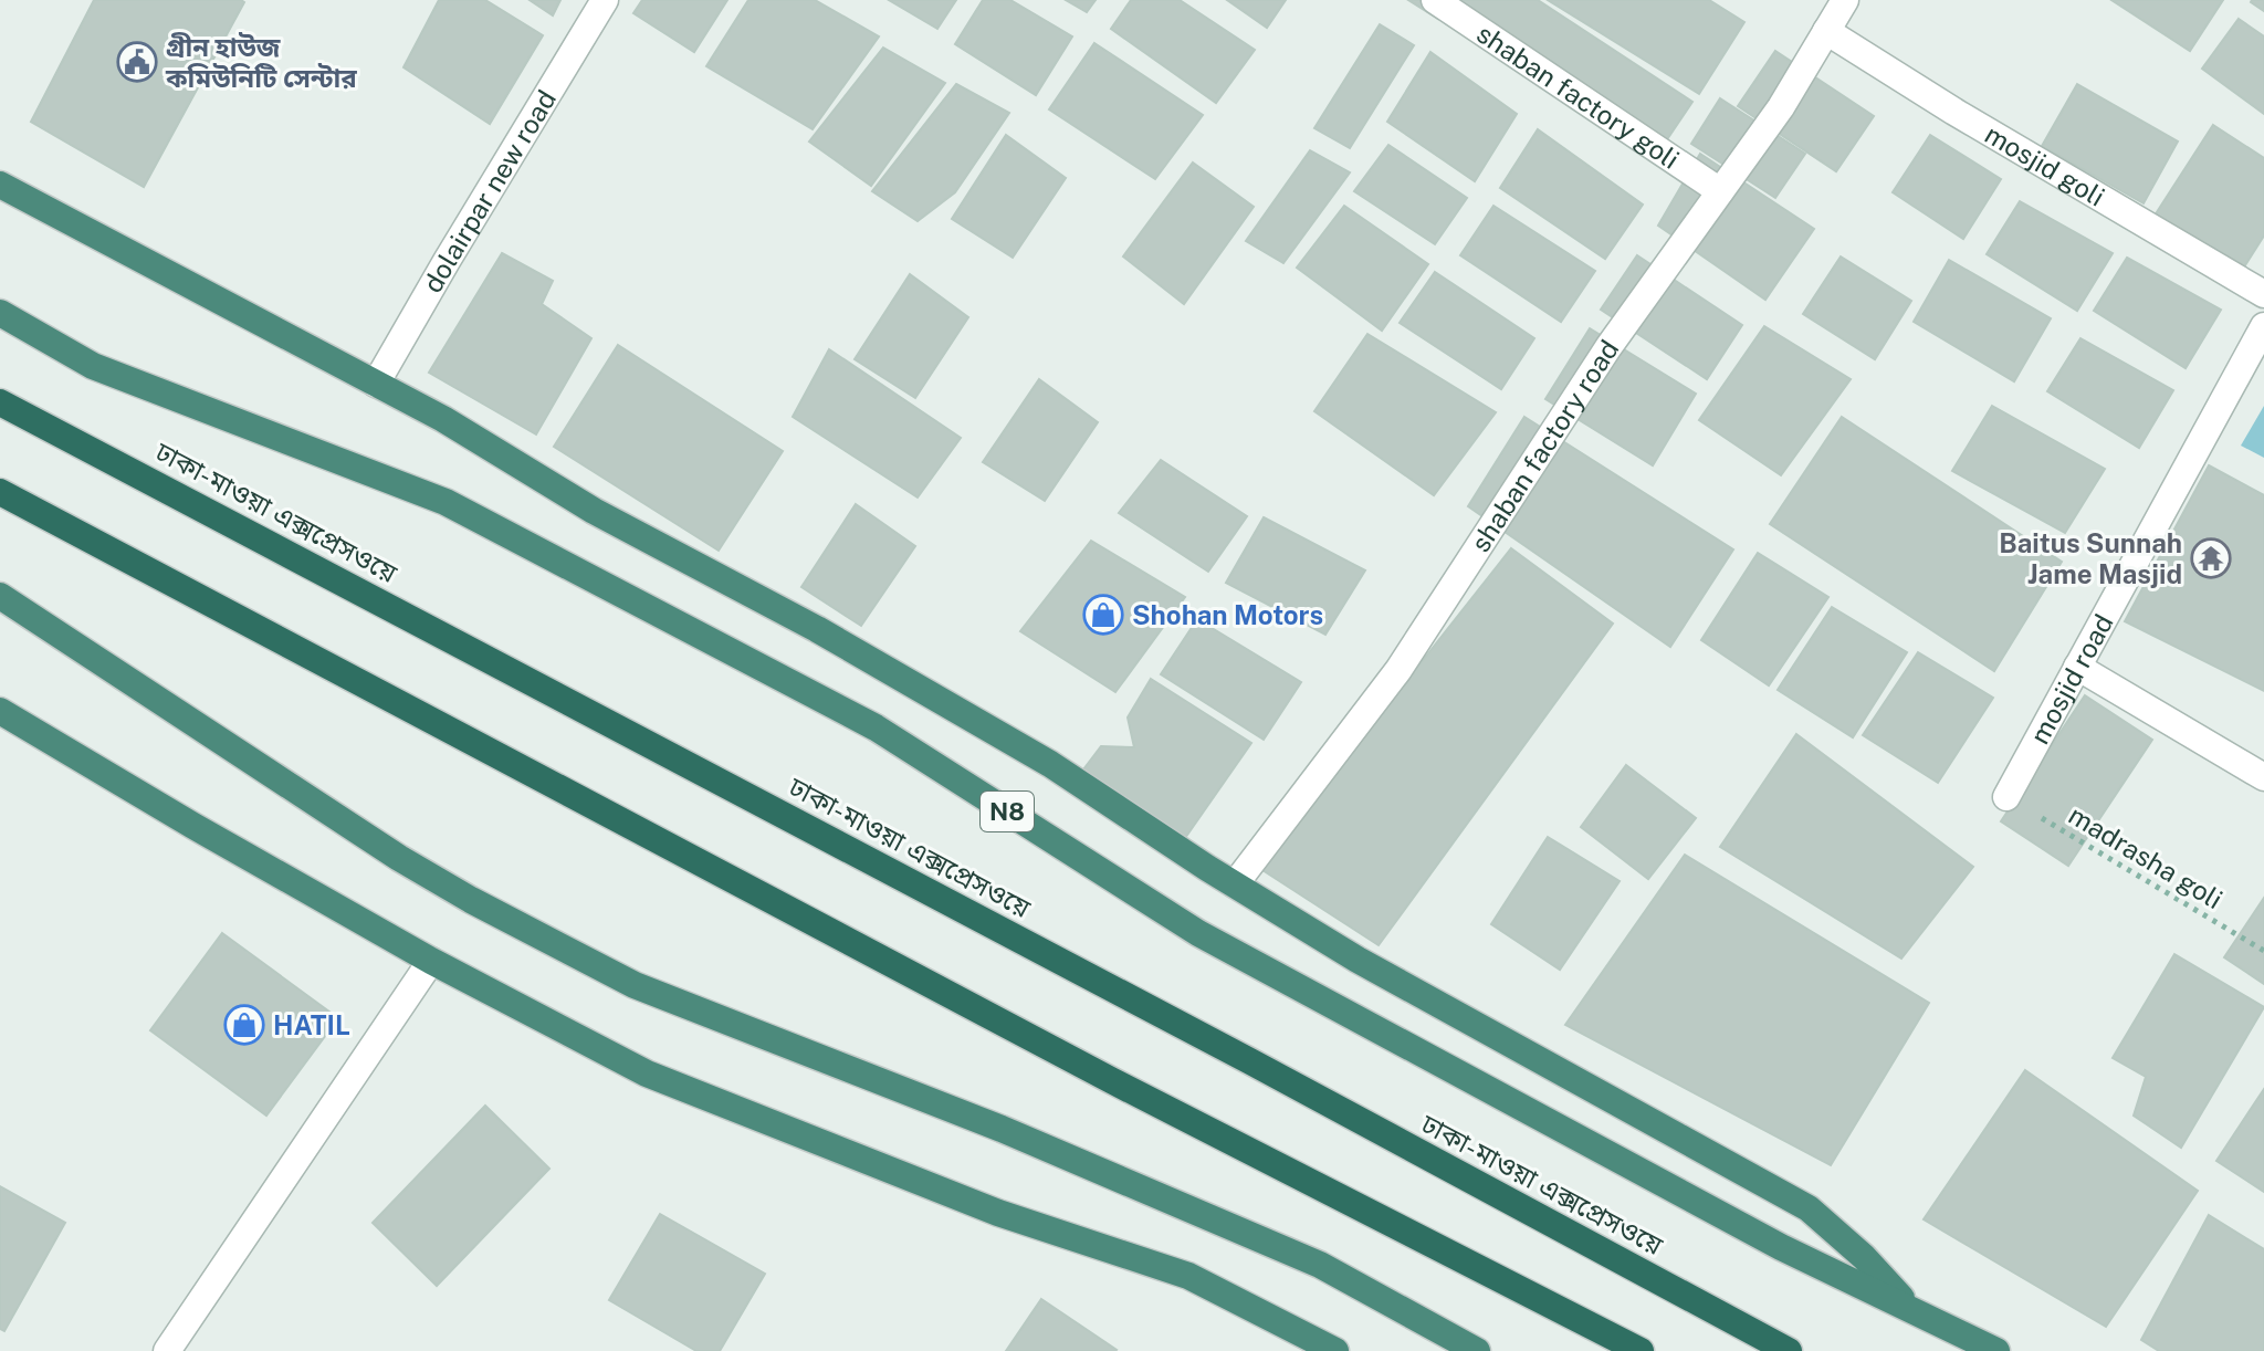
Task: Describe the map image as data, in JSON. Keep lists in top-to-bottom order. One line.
{"streets":{"highway":["ঢাকা-মাওয়া এক্সপ্রেসওয়ে","N8"],"street":["shaban factory goli","mosjid goli","dolairpar new road","shaban factory road","mosjid road"],"path":["madrasha goli"]},"crossings":[["shaban factory goli","shaban factory road"],["mosjid goli","shaban factory road"],["mosjid road","madrasha goli"]],"places":{"public building":["গ্রীন হাউজ কমিউনিটি সেন্টার"],"temple":["Baitus Sunnah Jame Masjid"],"shop":["Shohan Motors","HATIL"]}}
